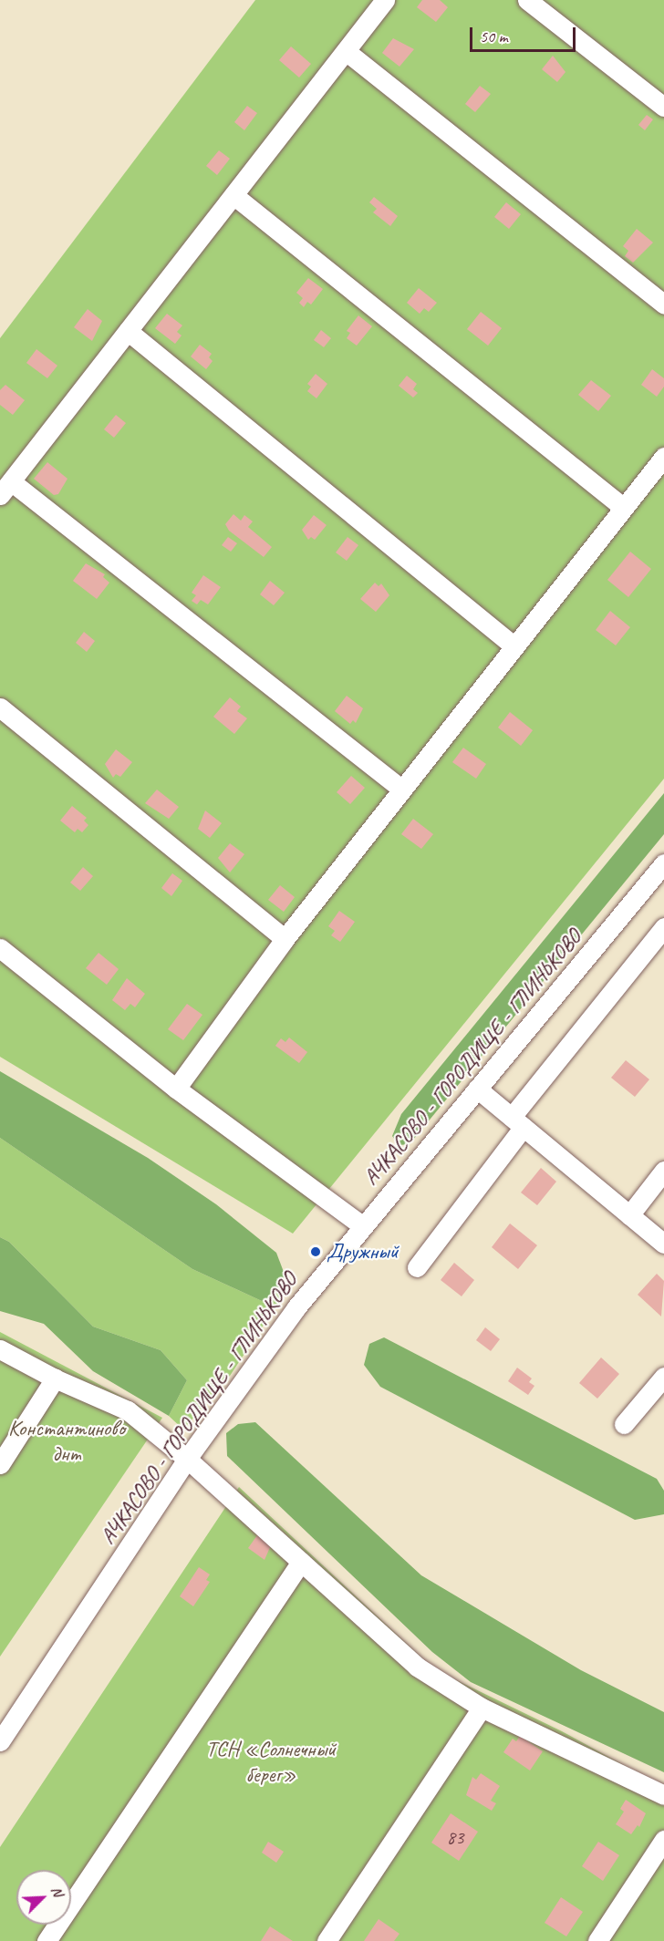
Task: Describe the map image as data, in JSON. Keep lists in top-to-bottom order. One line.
{"streets":{"street":["АЧКАСОВО - ГОРОДИЩЕ - ГЛИНЬКОВО"]},"parks":["Константиново днт","ТСН «Солнечный берег»"],"places":["Дружный"],"house_numbers":["83"],"scale_bar":"50 m","north":"top right"}
